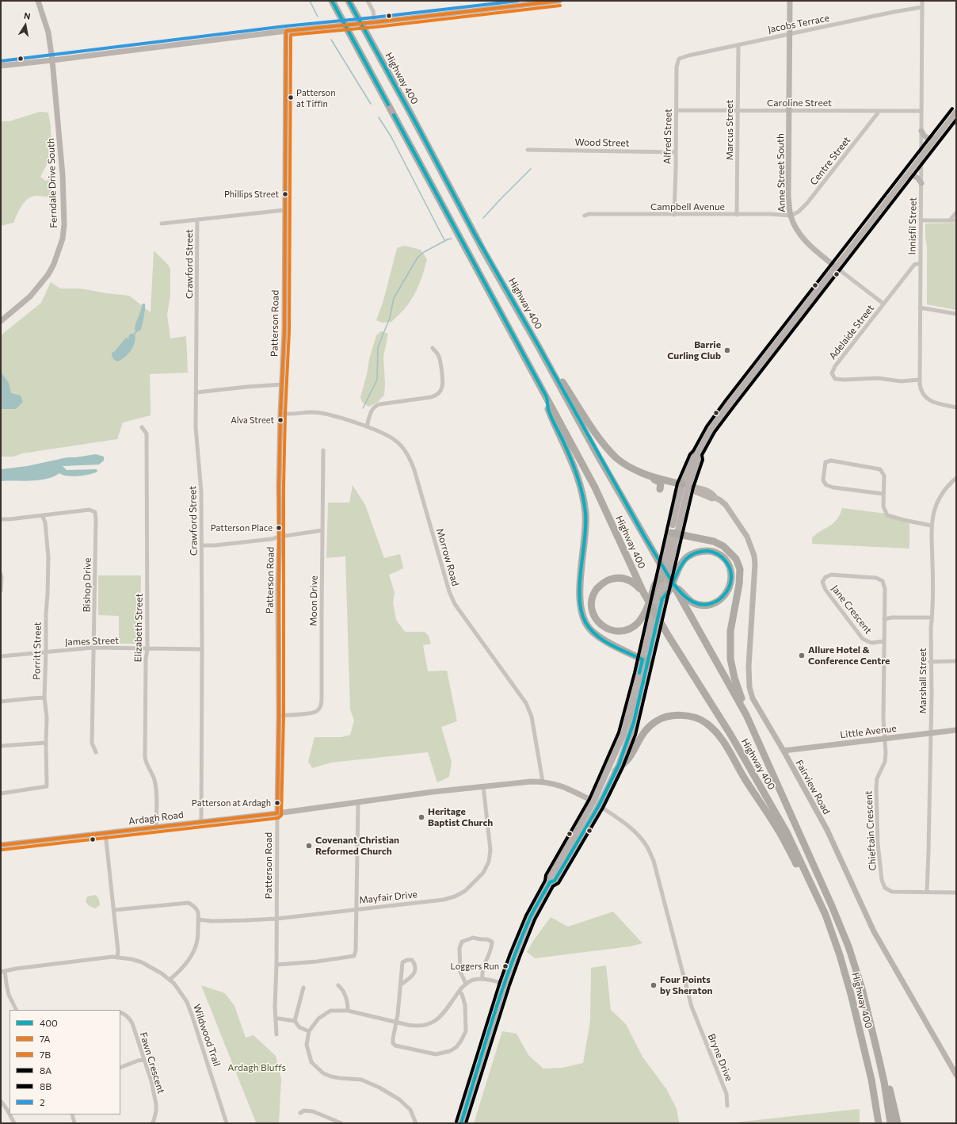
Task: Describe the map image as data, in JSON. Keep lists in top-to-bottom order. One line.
{"streets":{"highway":["Highway 400"],"street":["Jacobs Terrace","Caroline Street","Marcus Street","Alfred Street","Wood Street","Centre Street","Anne Street South","Ferndale Drive South","Campbell Avenue","Innisfil Street","Crawford Street","Patterson Road","Adelaide Street","Morrow Road","Bishop Drive","Moon Drive","Jane Crescent","Elizabeth Street","James Street","Porritt Street","Marshall Street","Little Avenue","Fairview Road","Ardagh Road","Chieftain Crescent","Mayfair Drive","Wildwood Trail","Bryne Drive","Fawn Crescent"]},"crossings":[["Jacobs Terrace","Marcus Street"],["Jacobs Terrace","Alfred Street"],["Jacobs Terrace","Anne Street South"],["Jacobs Terrace","Innisfil Street"],["Caroline Street","Marcus Street"],["Caroline Street","Alfred Street"],["Caroline Street","Centre Street"],["Caroline Street","Anne Street South"],["Caroline Street","Innisfil Street"],["Marcus Street","Campbell Avenue"],["Alfred Street","Wood Street"],["Alfred Street","Campbell Avenue"],["Centre Street","Anne Street South"],["Centre Street","Campbell Avenue"],["Anne Street South","Campbell Avenue"],["Anne Street South","Adelaide Street"],["Innisfil Street","Adelaide Street"],["Crawford Street","James Street"],["Crawford Street","Ardagh Road"],["Patterson Road","Morrow Road"],["Patterson Road","Moon Drive"],["Patterson Road","Ardagh Road"],["Patterson Road","Mayfair Drive"],["Morrow Road","Ardagh Road"],["Bishop Drive","James Street"],["Bishop Drive","Porritt Street"],["Jane Crescent","Little Avenue"],["Jane Crescent","Chieftain Crescent"],["Elizabeth Street","James Street"],["Elizabeth Street","Ardagh Road"],["James Street","Porritt Street"],["Marshall Street","Little Avenue"],["Marshall Street","Chieftain Crescent"],["Little Avenue","Fairview Road"],["Little Avenue","Chieftain Crescent"],["Ardagh Road","Mayfair Drive"],["Ardagh Road","Bryne Drive"]],"parks":["Ardagh Bluffs"],"places":["Patterson at Tiffin","Phillips Street","Barrie Curling Club","Alva Street","Patterson Place","Allure Hotel & Conference Centre","Patterson at Ardagh","Heritage Baptist Church","Covenant Christian Reformed Church","Loggers Run","Four Points by Sheraton"],"lines":["transit line 400","transit line 7A","transit line 2","transit line 7B","transit line 8B","transit line 8A"],"legend":["400","7A","7B","8A","8B","2"],"north":"top"}
